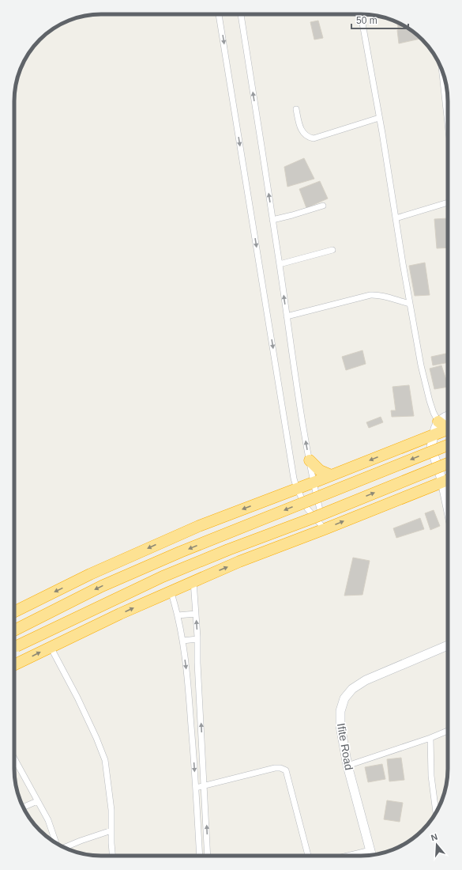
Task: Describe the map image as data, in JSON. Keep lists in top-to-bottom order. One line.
{"streets":{"street":["Ifite Road"]},"scale_bar":"50 m","north":"top"}
